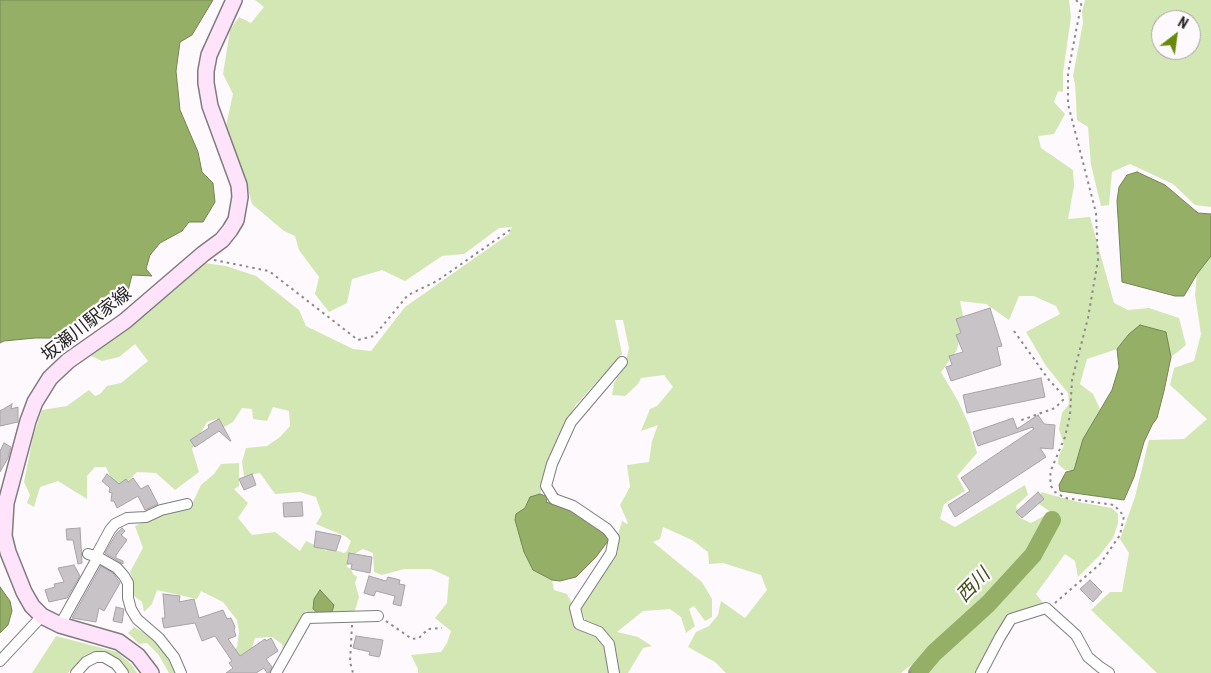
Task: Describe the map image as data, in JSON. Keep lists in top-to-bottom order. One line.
{"streets":{"main road":["坂瀬川駅家線"]},"water":["西川"],"north":"top right"}
